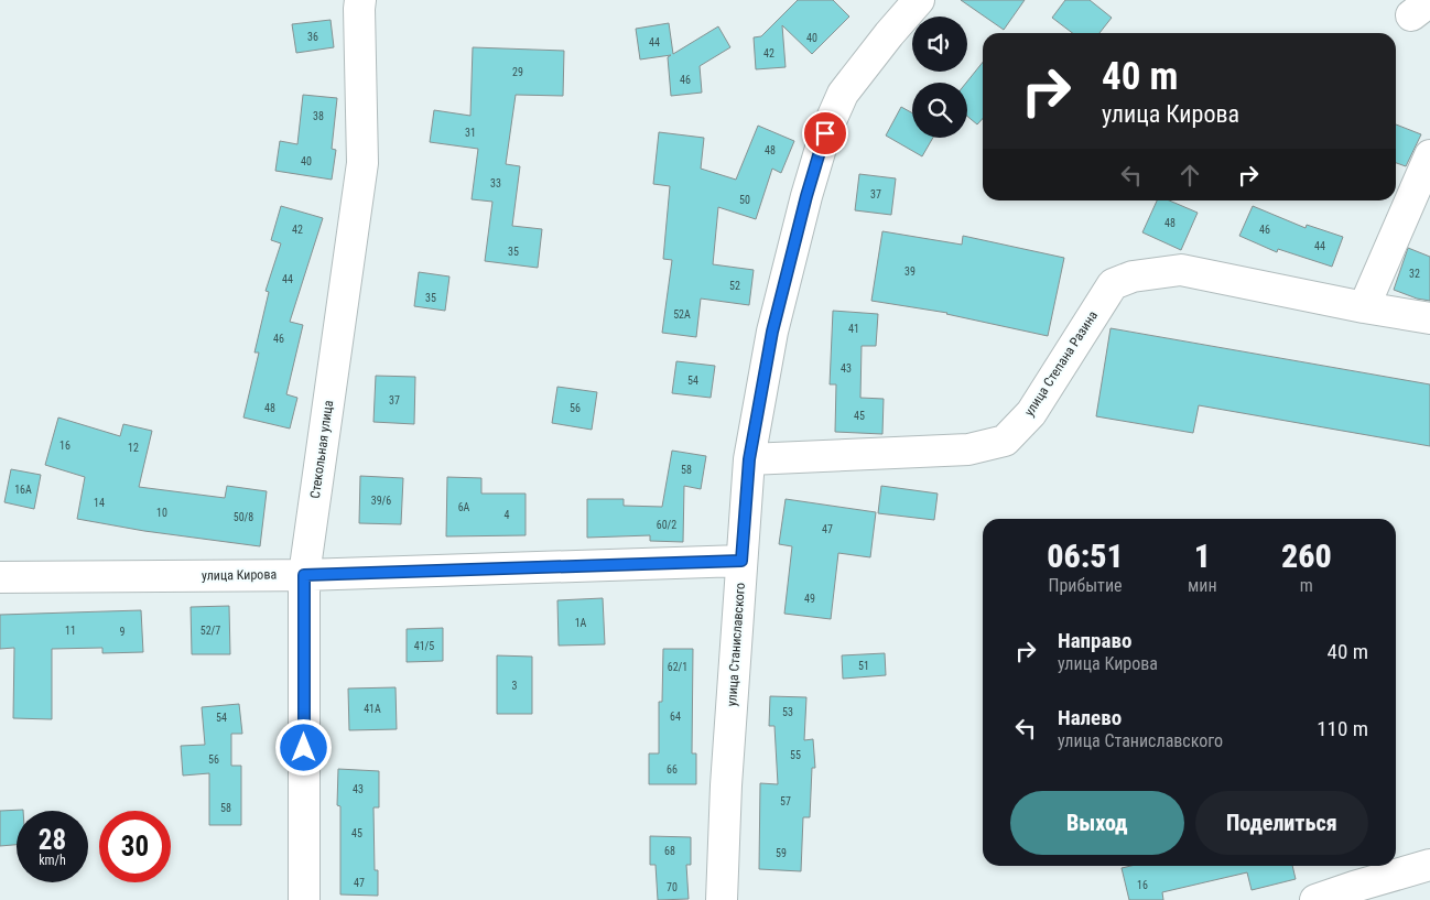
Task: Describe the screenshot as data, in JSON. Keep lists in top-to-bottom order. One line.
{"streets":{"street":["улица Степана Разина","Стекольная улица","улица Кирова","улица Станиславского"]},"crossings":[["улица Степана Разина","улица Станиславского"],["Стекольная улица","улица Кирова"],["улица Кирова","улица Станиславского"]],"house_numbers":["36","40","44","42","29","46","38","31","48","40","33","37","50","48","42","46","44","35","39","32","44","52","35","52А","41","46","43","54","37","48","56","45","16","12","58","16А","39/6","14","6А","10","4","50/8","60/2","47","49","1А","11","52/7","9","41/5","51","62/1","3","41А","53","64","54","55","56","66","43","57","58","45","68","59","47","16","70"],"page":{"turn":["40 m","улица Кирова"],"eta":["06:51","Прибытие","1","мин","260","m"],"list":[{"name":"Направо","note":"улица Кирова","value":"40 m"},{"name":"Налево","note":"улица Станиславского","value":"110 m"}],"buttons":["Выход","Поделиться"],"speed":"28 km/h","limit":"30"}}
